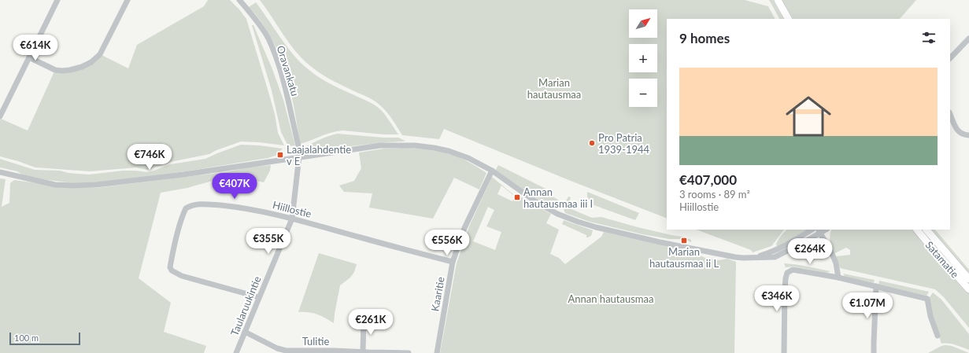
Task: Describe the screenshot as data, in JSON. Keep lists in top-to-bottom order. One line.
{"streets":{"main road":["Satamatie"],"street":["Oravankatu","Hiillostie","Kaaritie","Taularuukintie","Tulitie"]},"crossings":[["Oravankatu","Taularuukintie"],["Hiillostie","Kaaritie"],["Hiillostie","Taularuukintie"],["Taularuukintie","Tulitie"]],"parks":["Marian hautausmaa","Annan hautausmaa"],"places":{"other":["Pro Patria 1939-1944"],"transit":["Laajalahdentie v E","Annan hautausmaa iii I","Marian hautausmaa ii L"]},"scale_bar":"100 m","north":"top right","page":{"map_buttons":["+","−"],"heading":"9 homes","price":["€614K","€746K","€407K","€355K","€556K","€264K","€346K","€1.07M","€261K"],"list":[{"name":"€407,000","note":"3 rooms · 89 m² · Hiillostie"}],"scale":"100 m"}}
